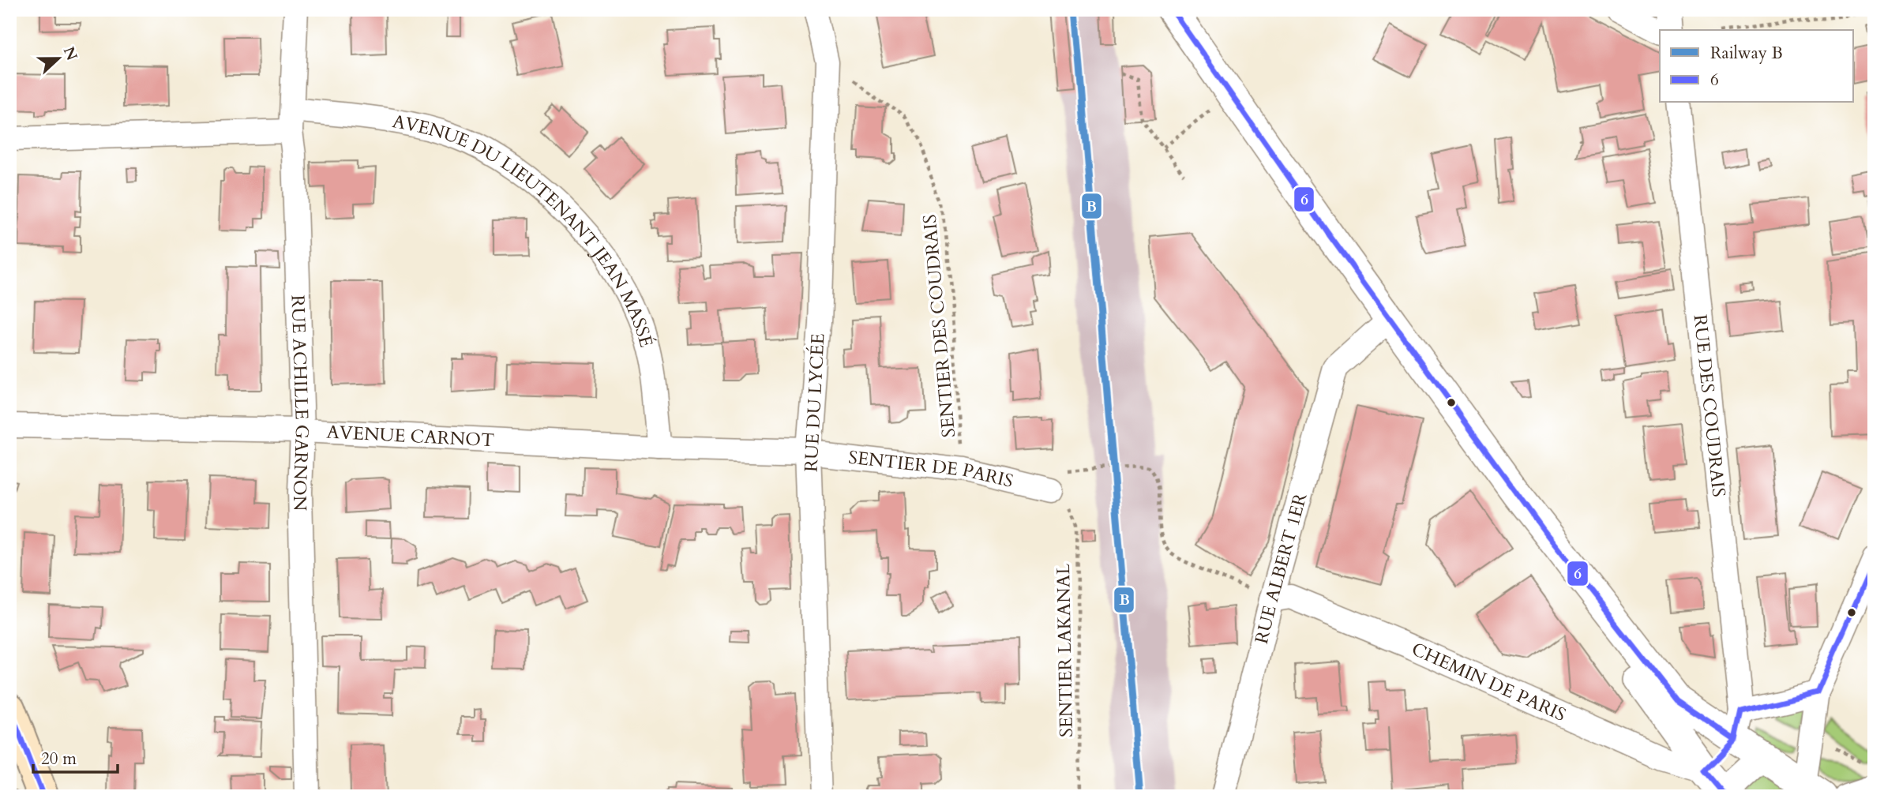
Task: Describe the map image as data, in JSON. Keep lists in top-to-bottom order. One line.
{"streets":{"street":["AVENUE DU LIEUTENANT JEAN MASSÉ","RUE ACHILLE GARNON","RUE DU LYCÉE","RUE DES COUDRAIS","AVENUE CARNOT","SENTIER DE PARIS","RUE ALBERT 1ER","CHEMIN DE PARIS"],"path":["SENTIER DES COUDRAIS","SENTIER LAKANAL"]},"crossings":[["AVENUE DU LIEUTENANT JEAN MASSÉ","RUE ACHILLE GARNON"],["AVENUE DU LIEUTENANT JEAN MASSÉ","AVENUE CARNOT"],["SENTIER DES COUDRAIS","RUE DU LYCÉE"],["SENTIER DES COUDRAIS","SENTIER DE PARIS"],["RUE ACHILLE GARNON","AVENUE CARNOT"],["RUE DU LYCÉE","AVENUE CARNOT"],["RUE DU LYCÉE","SENTIER DE PARIS"],["AVENUE CARNOT","SENTIER DE PARIS"],["RUE ALBERT 1ER","CHEMIN DE PARIS"]],"lines":["rail line B","transit line 6"],"legend":["Railway B","6"],"scale_bar":"20 m","north":"right"}
